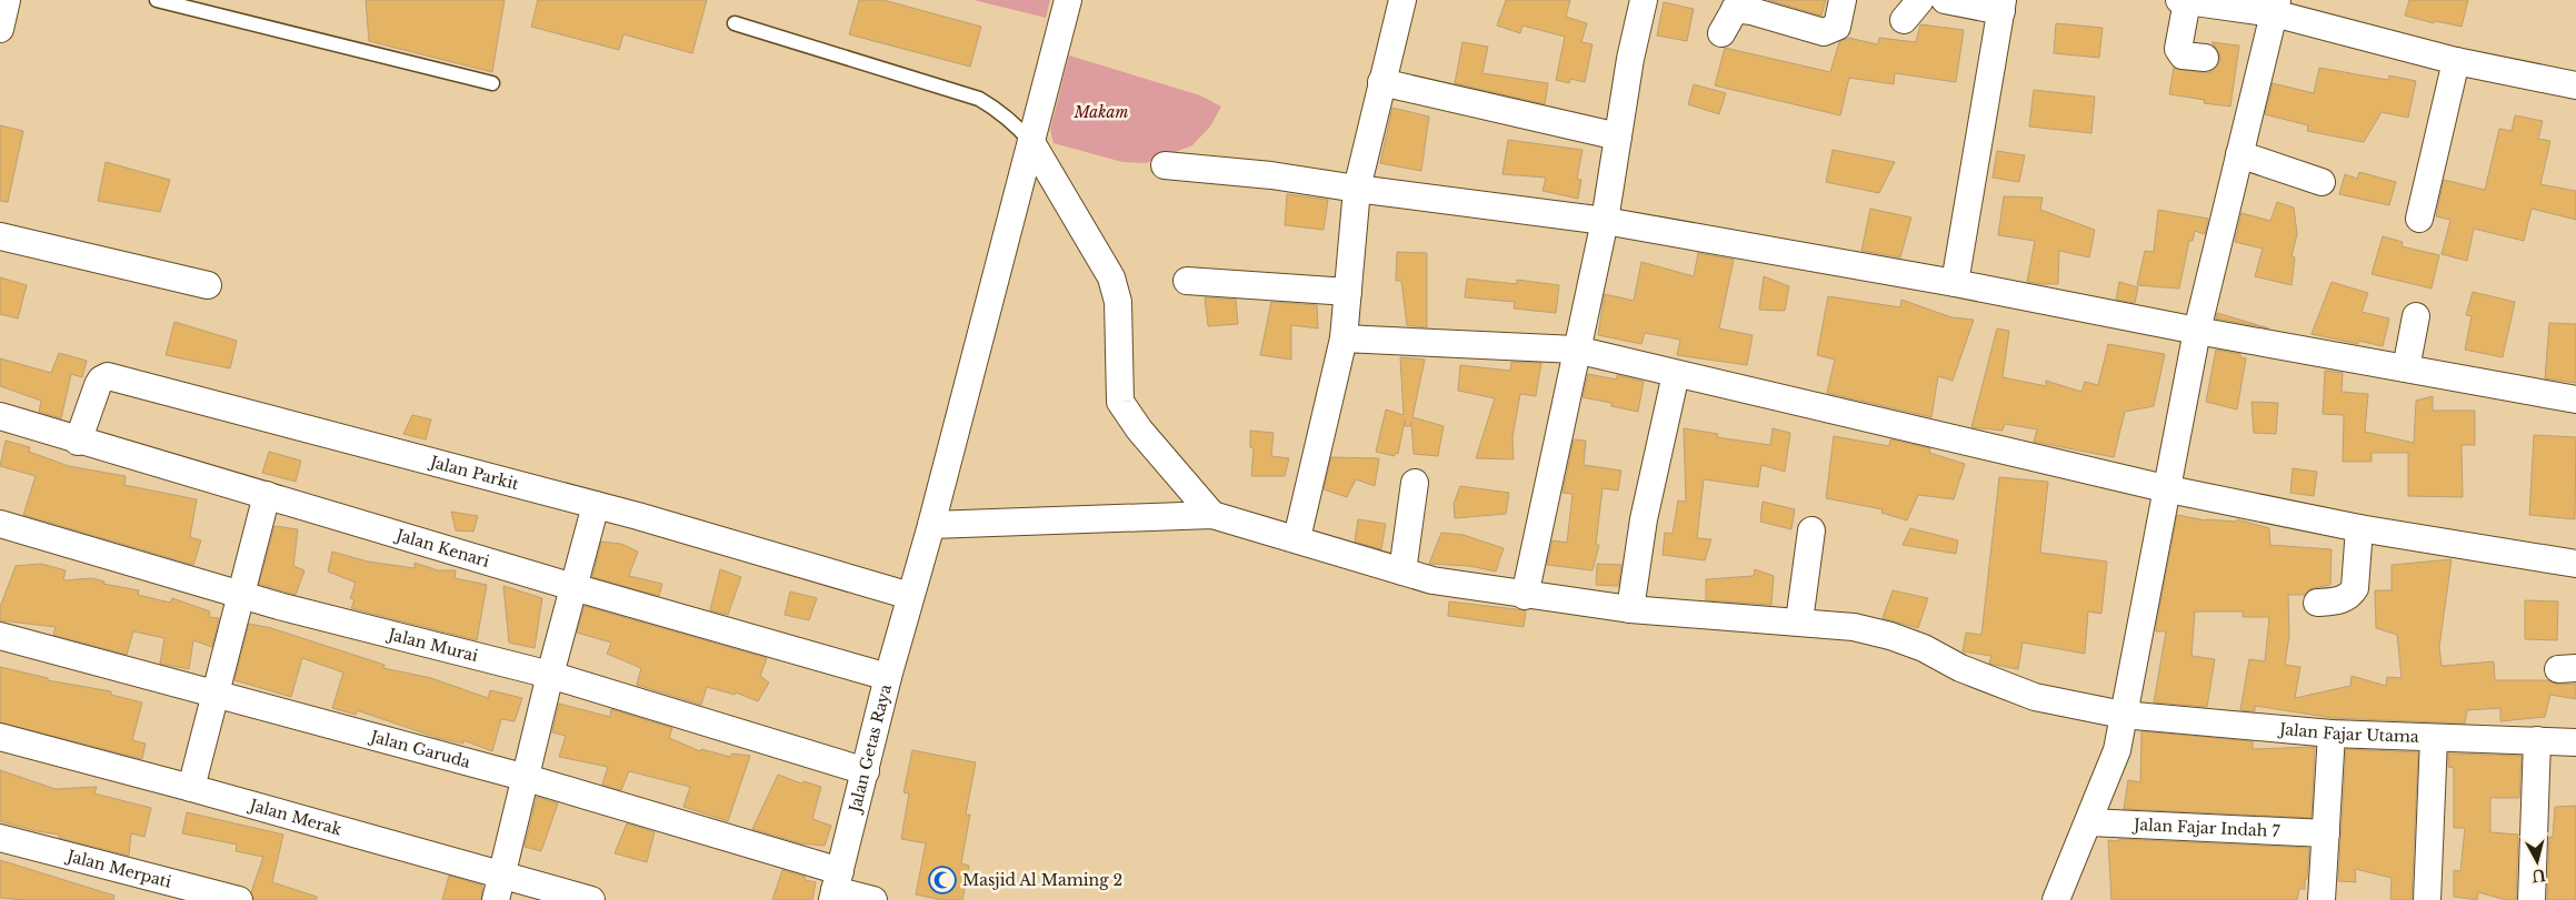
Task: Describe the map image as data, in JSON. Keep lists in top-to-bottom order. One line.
{"streets":{"street":["Jalan Parkit","Jalan Kenari","Jalan Murai","Jalan Fajar Utama","Jalan Getas Raya","Jalan Garuda","Jalan Merak","Jalan Fajar Indah 7","Jalan Merpati"]},"crossings":[["Jalan Parkit","Jalan Kenari"],["Jalan Parkit","Jalan Getas Raya"],["Jalan Kenari","Jalan Getas Raya"],["Jalan Murai","Jalan Getas Raya"],["Jalan Fajar Utama","Jalan Getas Raya"],["Jalan Getas Raya","Jalan Garuda"]],"parks":["Makam"],"places":{"mosque":["Masjid Al Maming 2"]},"north":"bottom"}
